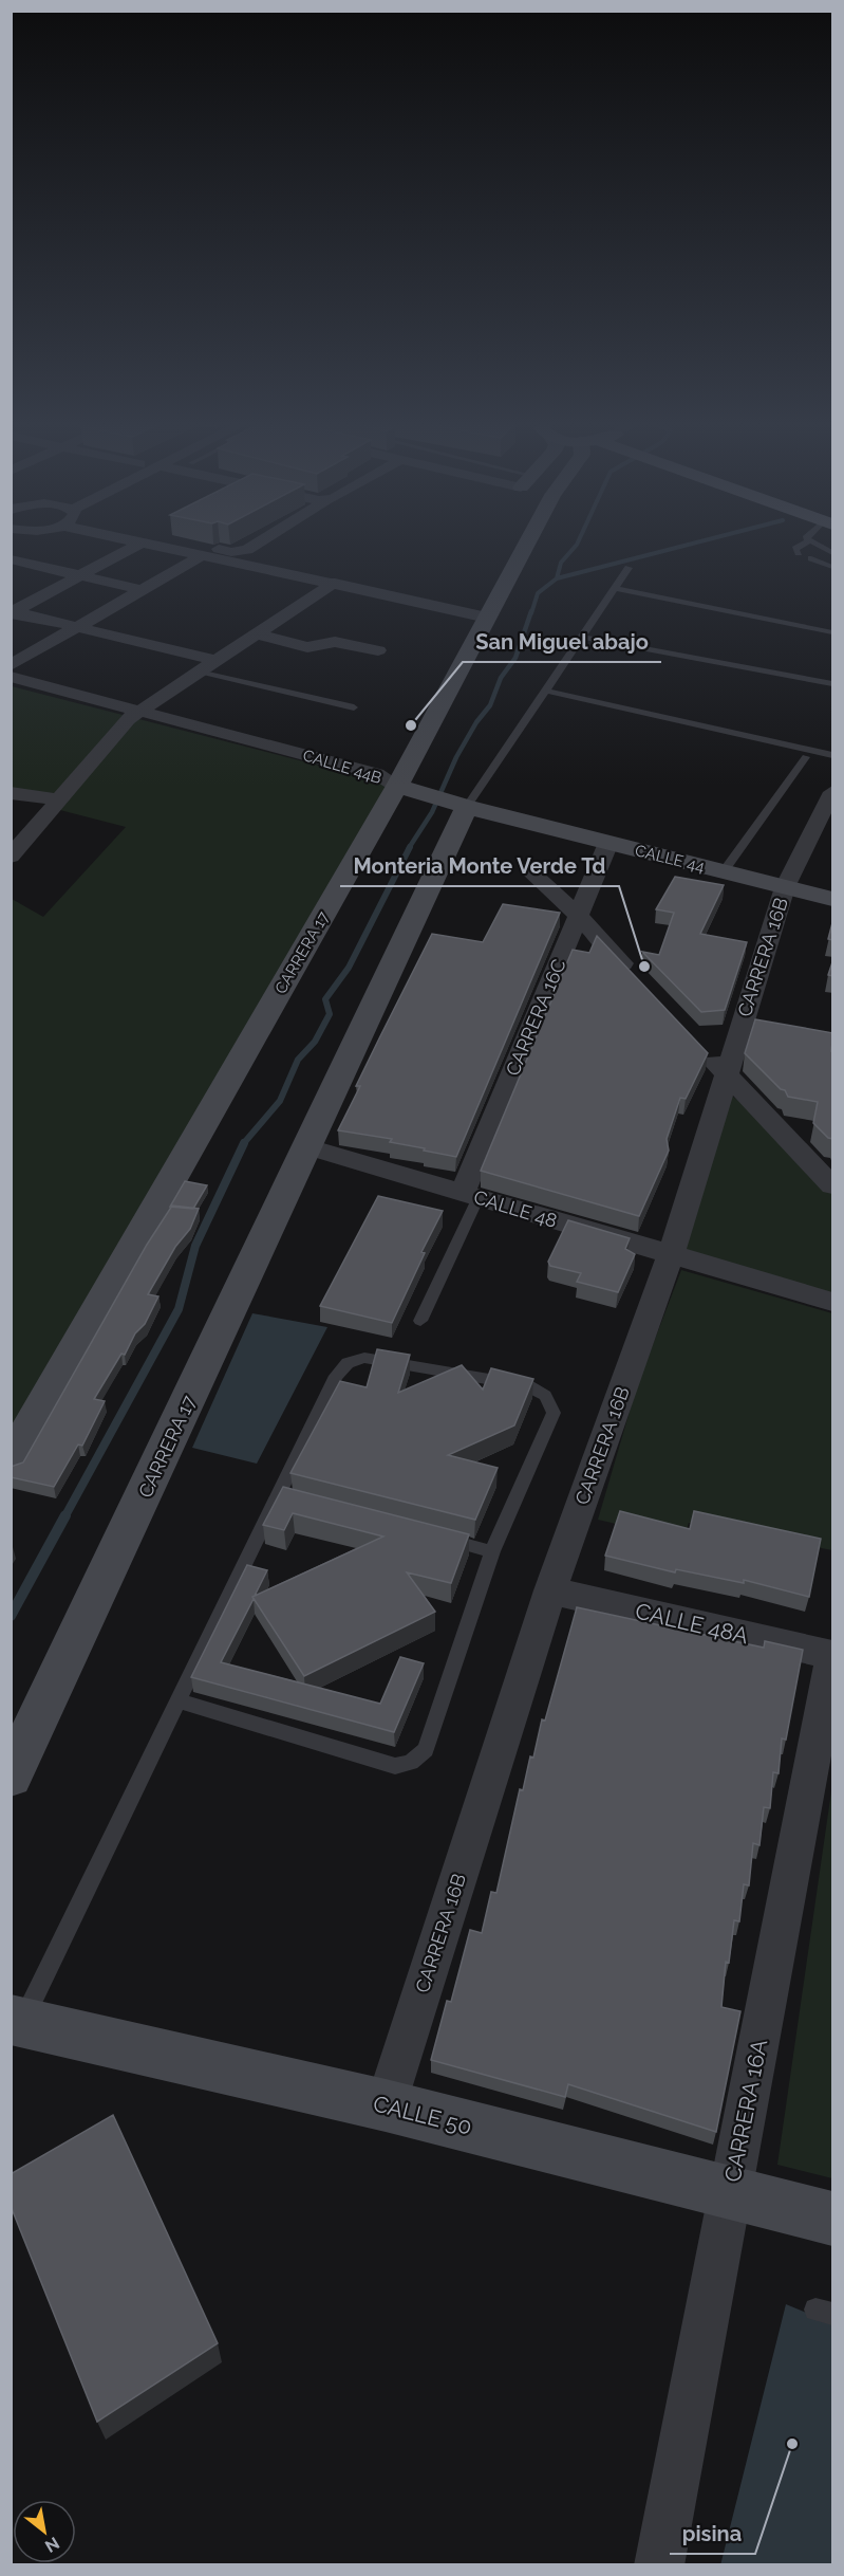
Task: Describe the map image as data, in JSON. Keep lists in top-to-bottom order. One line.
{"streets":{"street":["CALLE 44B","CALLE 44","CARRERA 17","CARRERA 16B","CARRERA 16C","CALLE 48","CALLE 48A","CARRERA 16A","CALLE 50"]},"crossings":[["CALLE 44B","CALLE 44"],["CALLE 44B","CARRERA 17"],["CALLE 44","CARRERA 17"],["CALLE 44","CARRERA 16B"],["CALLE 44","CARRERA 16C"],["CARRERA 17","CALLE 48"],["CARRERA 16B","CALLE 48"],["CARRERA 16B","CALLE 48A"],["CARRERA 16B","CALLE 50"],["CARRERA 16C","CALLE 48"],["CALLE 48A","CARRERA 16A"],["CARRERA 16A","CALLE 50"]],"places":["San Miguel abajo","Monteria Monte Verde Td","pisina"],"north":"bottom right"}
